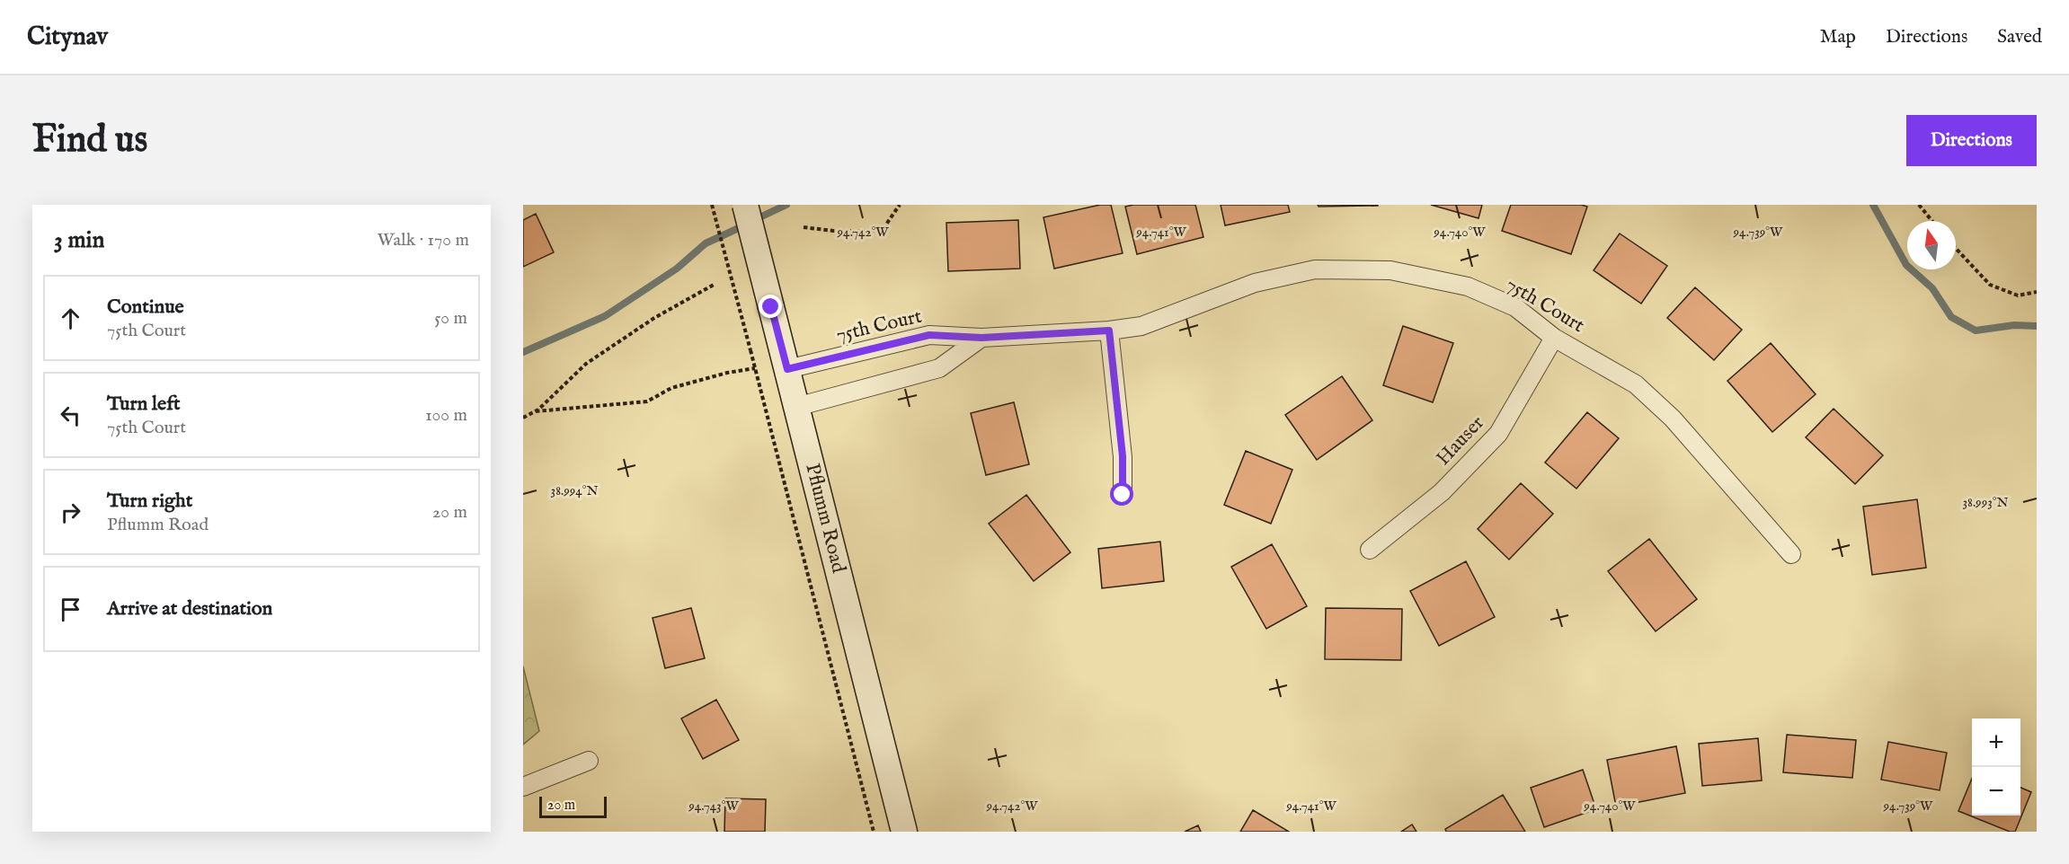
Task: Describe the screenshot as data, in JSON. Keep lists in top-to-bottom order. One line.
{"streets":{"main road":["Pflumm Road"],"street":["75th Court","Hauser"]},"crossings":[["75th Court","Hauser"],["75th Court","Pflumm Road"]],"scale_bar":"20 m","north":"top","page":{"header":"Citynav","nav":["Map","Directions","Saved"],"buttons":"Directions","title":"Find us","heading":["3 min","Walk · 170 m"],"list":[["Continue","75th Court","50 m"],["Turn left","75th Court","100 m"],["Turn right","Pflumm Road","20 m"],"Arrive at destination"],"map_buttons":["+","−"],"scale":"20 m"},"coordinates":["94.742°W","94.741°W","94.740°W","94.739°W","38.994°N","38.993°N","94.743°W"]}
